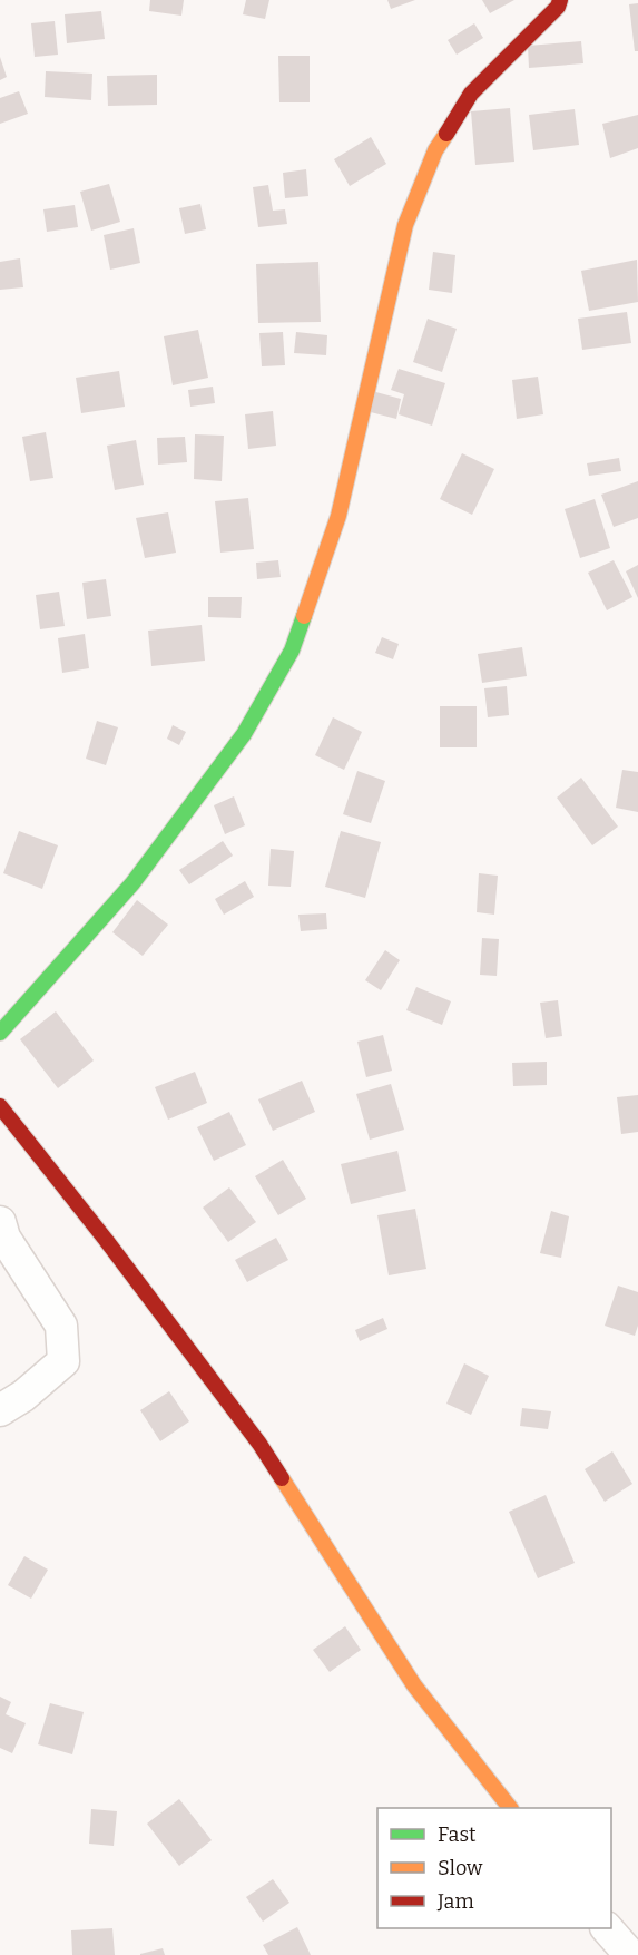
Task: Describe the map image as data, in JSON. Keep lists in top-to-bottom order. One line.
{"legend":["Fast","Slow","Jam"]}
